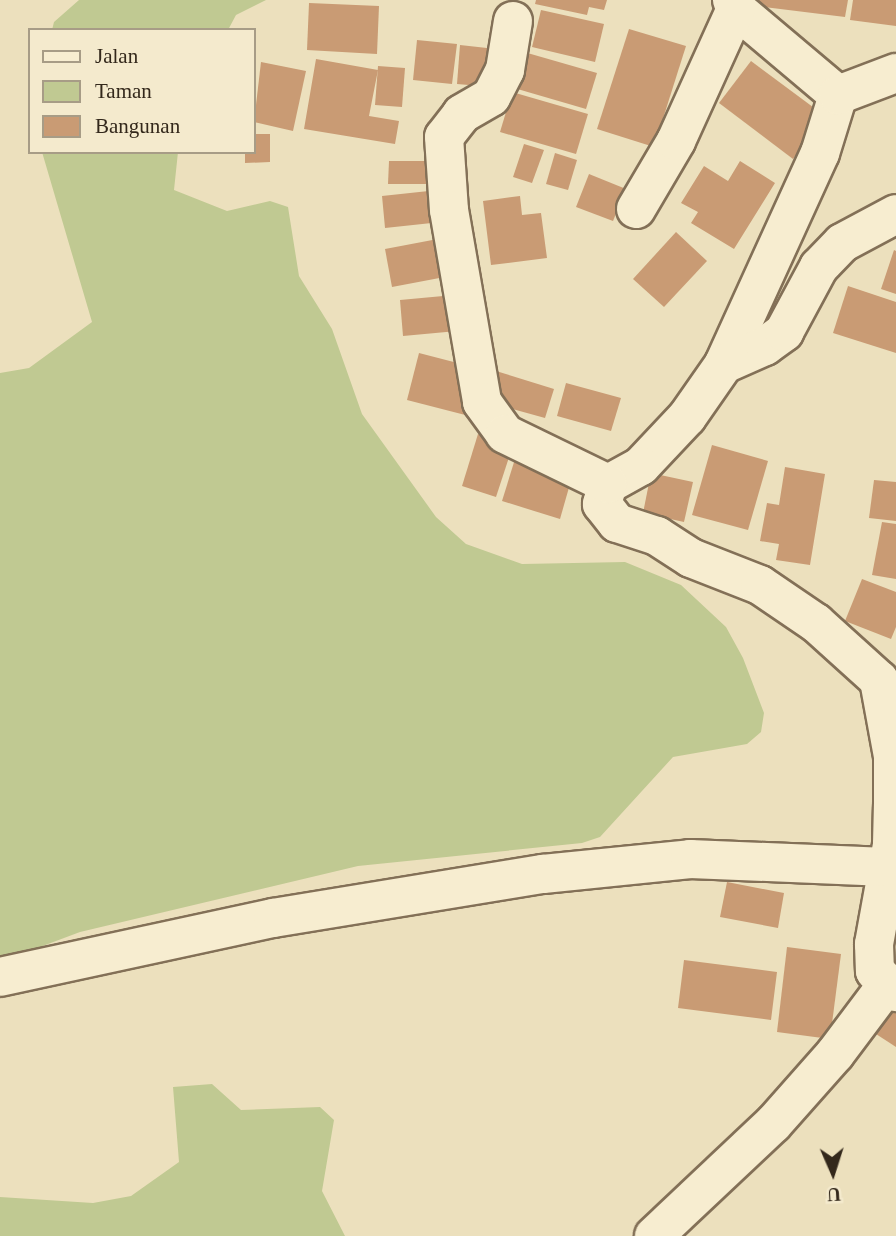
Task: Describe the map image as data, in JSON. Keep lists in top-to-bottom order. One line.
{"legend":["Jalan","Taman","Bangunan"],"north":"bottom"}
